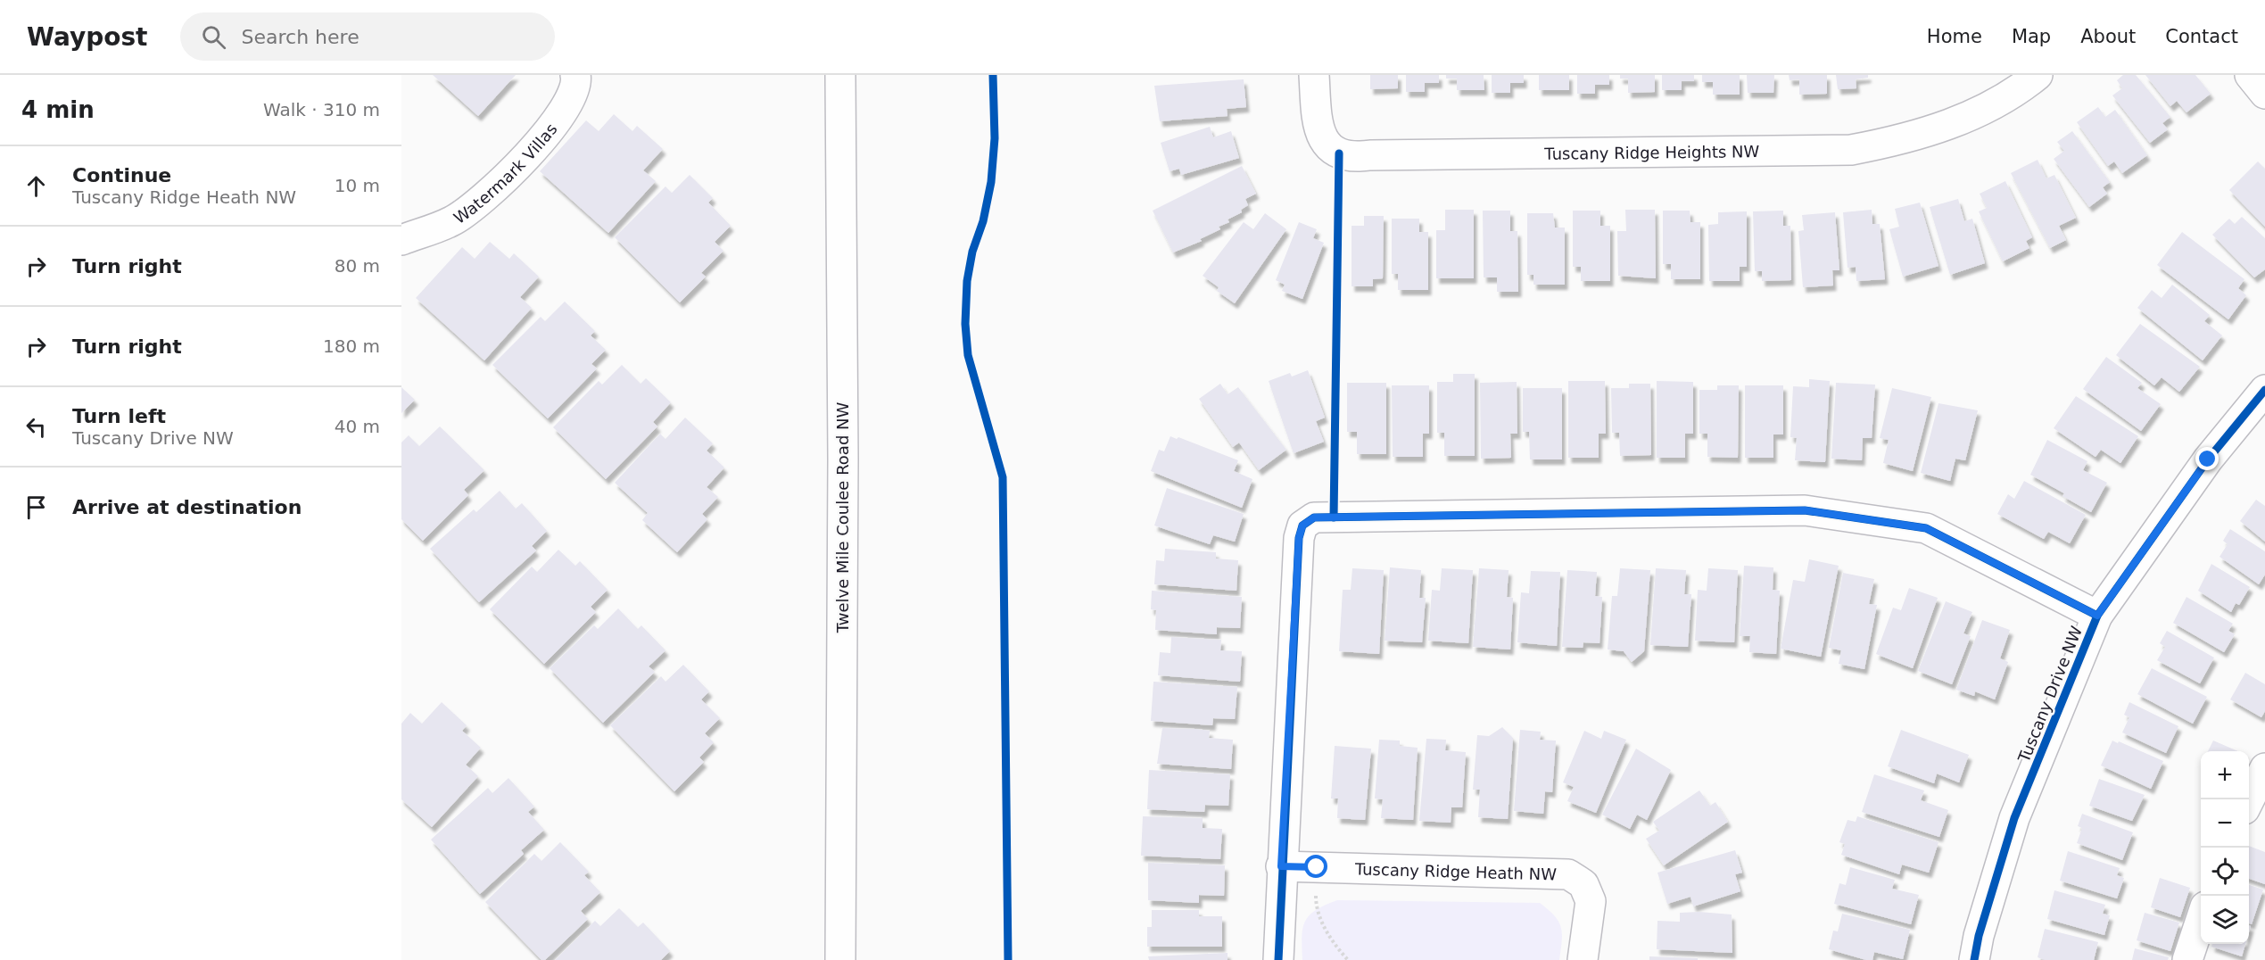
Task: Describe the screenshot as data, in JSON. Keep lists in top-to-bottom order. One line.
{"streets":{"street":["Tuscany Ridge Heights NW","Watermark Villas","Twelve Mile Coulee Road NW","Tuscany Drive NW","Tuscany Ridge Heath NW"]},"page":{"header":"Waypost","search":"Search here","nav":["Home","Map","About","Contact"],"heading":["4 min","Walk · 310 m"],"list":[["Continue","Tuscany Ridge Heath NW","10 m"],["Turn right","80 m"],["Turn right","180 m"],["Turn left","Tuscany Drive NW","40 m"],"Arrive at destination"],"map_buttons":["+","−"]}}
